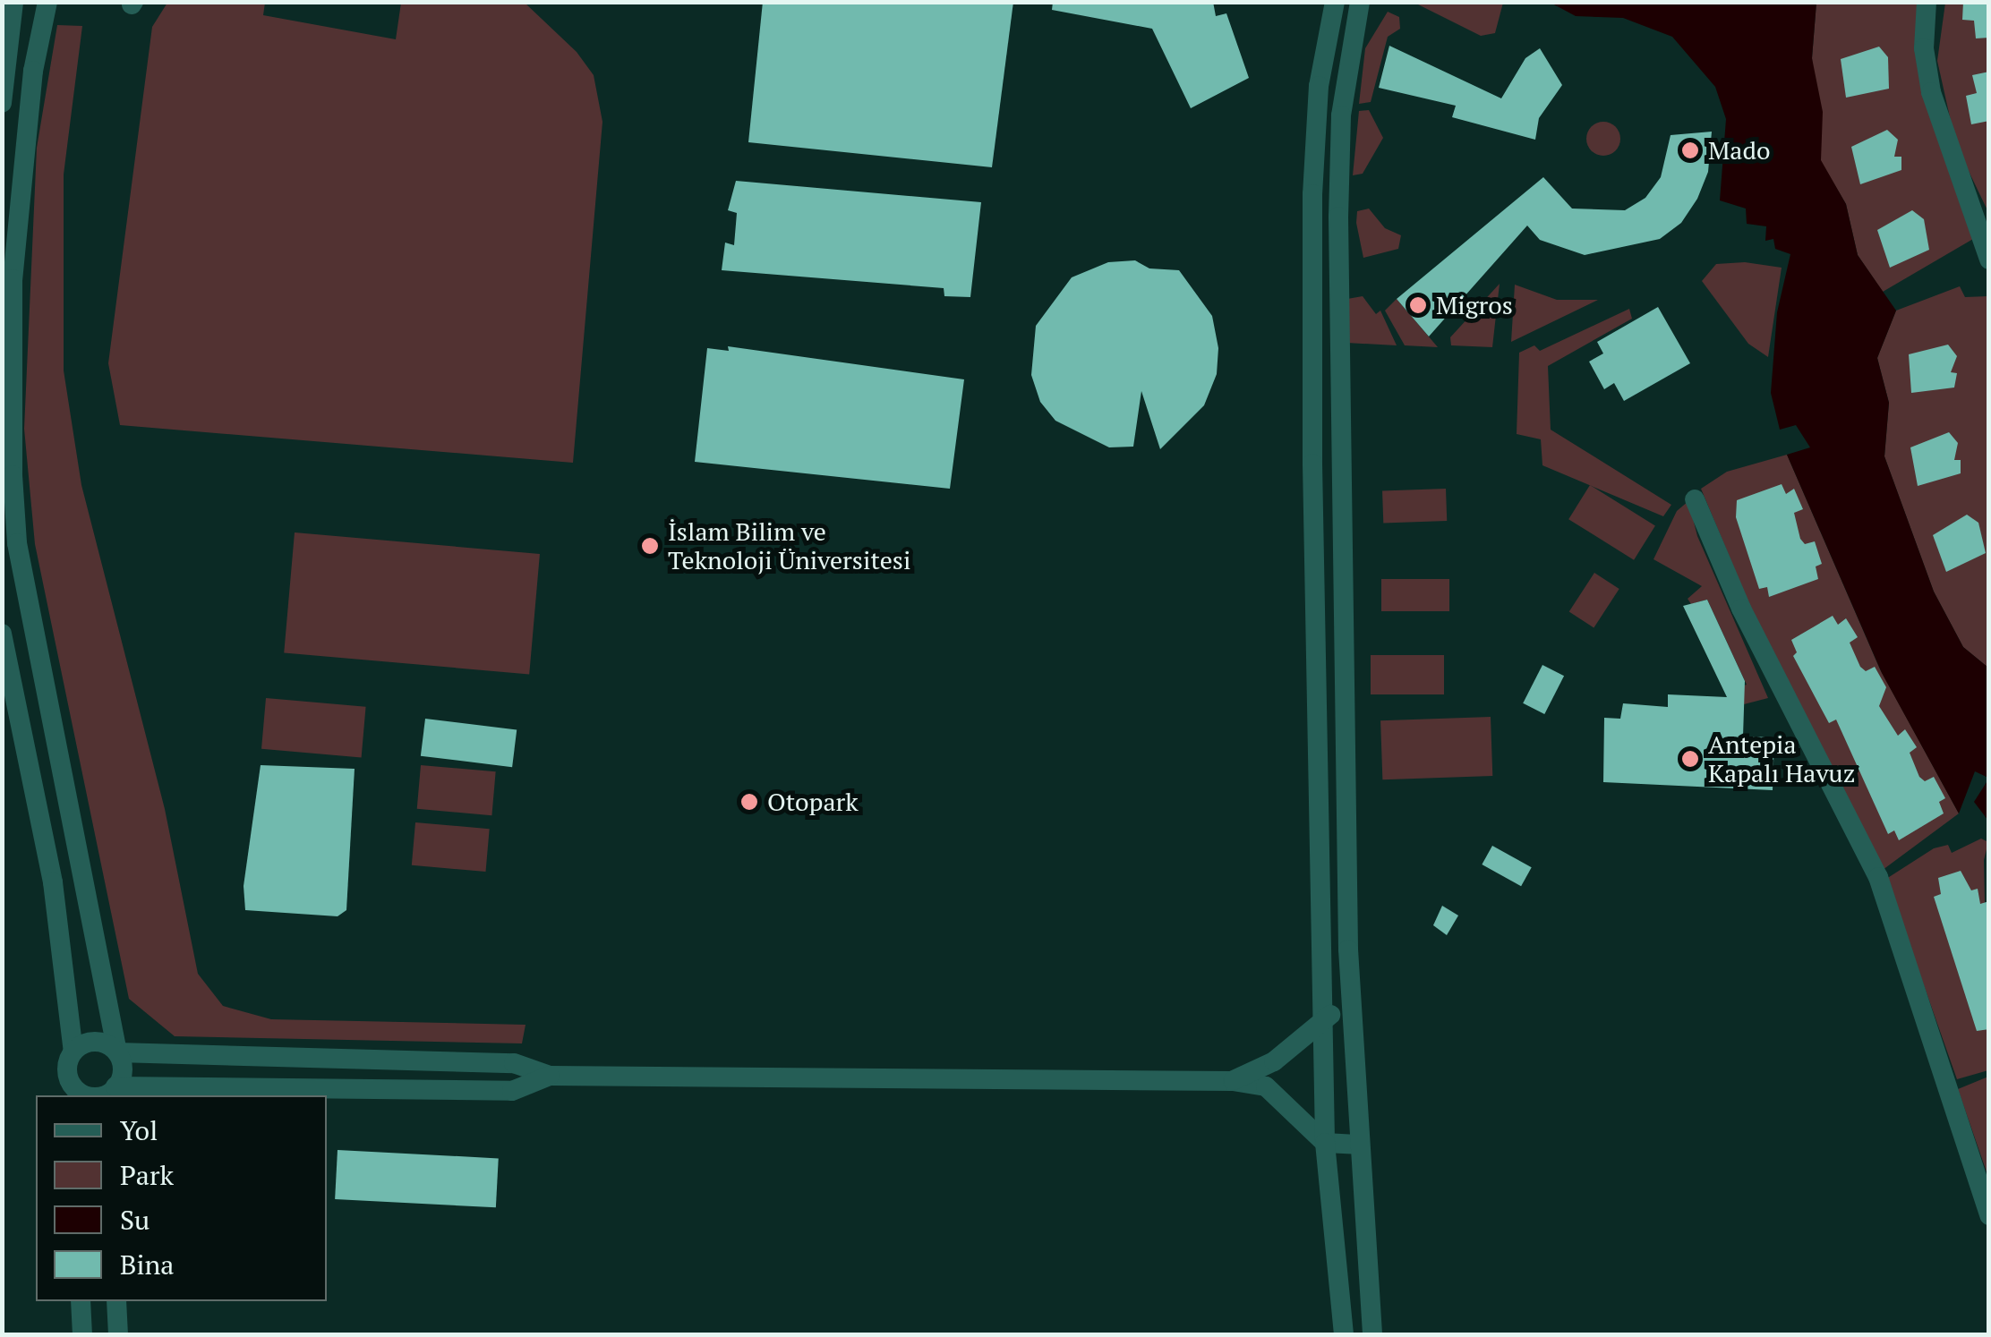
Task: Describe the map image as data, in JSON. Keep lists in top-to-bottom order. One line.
{"places":["Mado","Migros","İslam Bilim ve Teknoloji Üniversitesi","Antepia Kapalı Havuz","Otopark"],"legend":["Yol","Park","Su","Bina"]}
